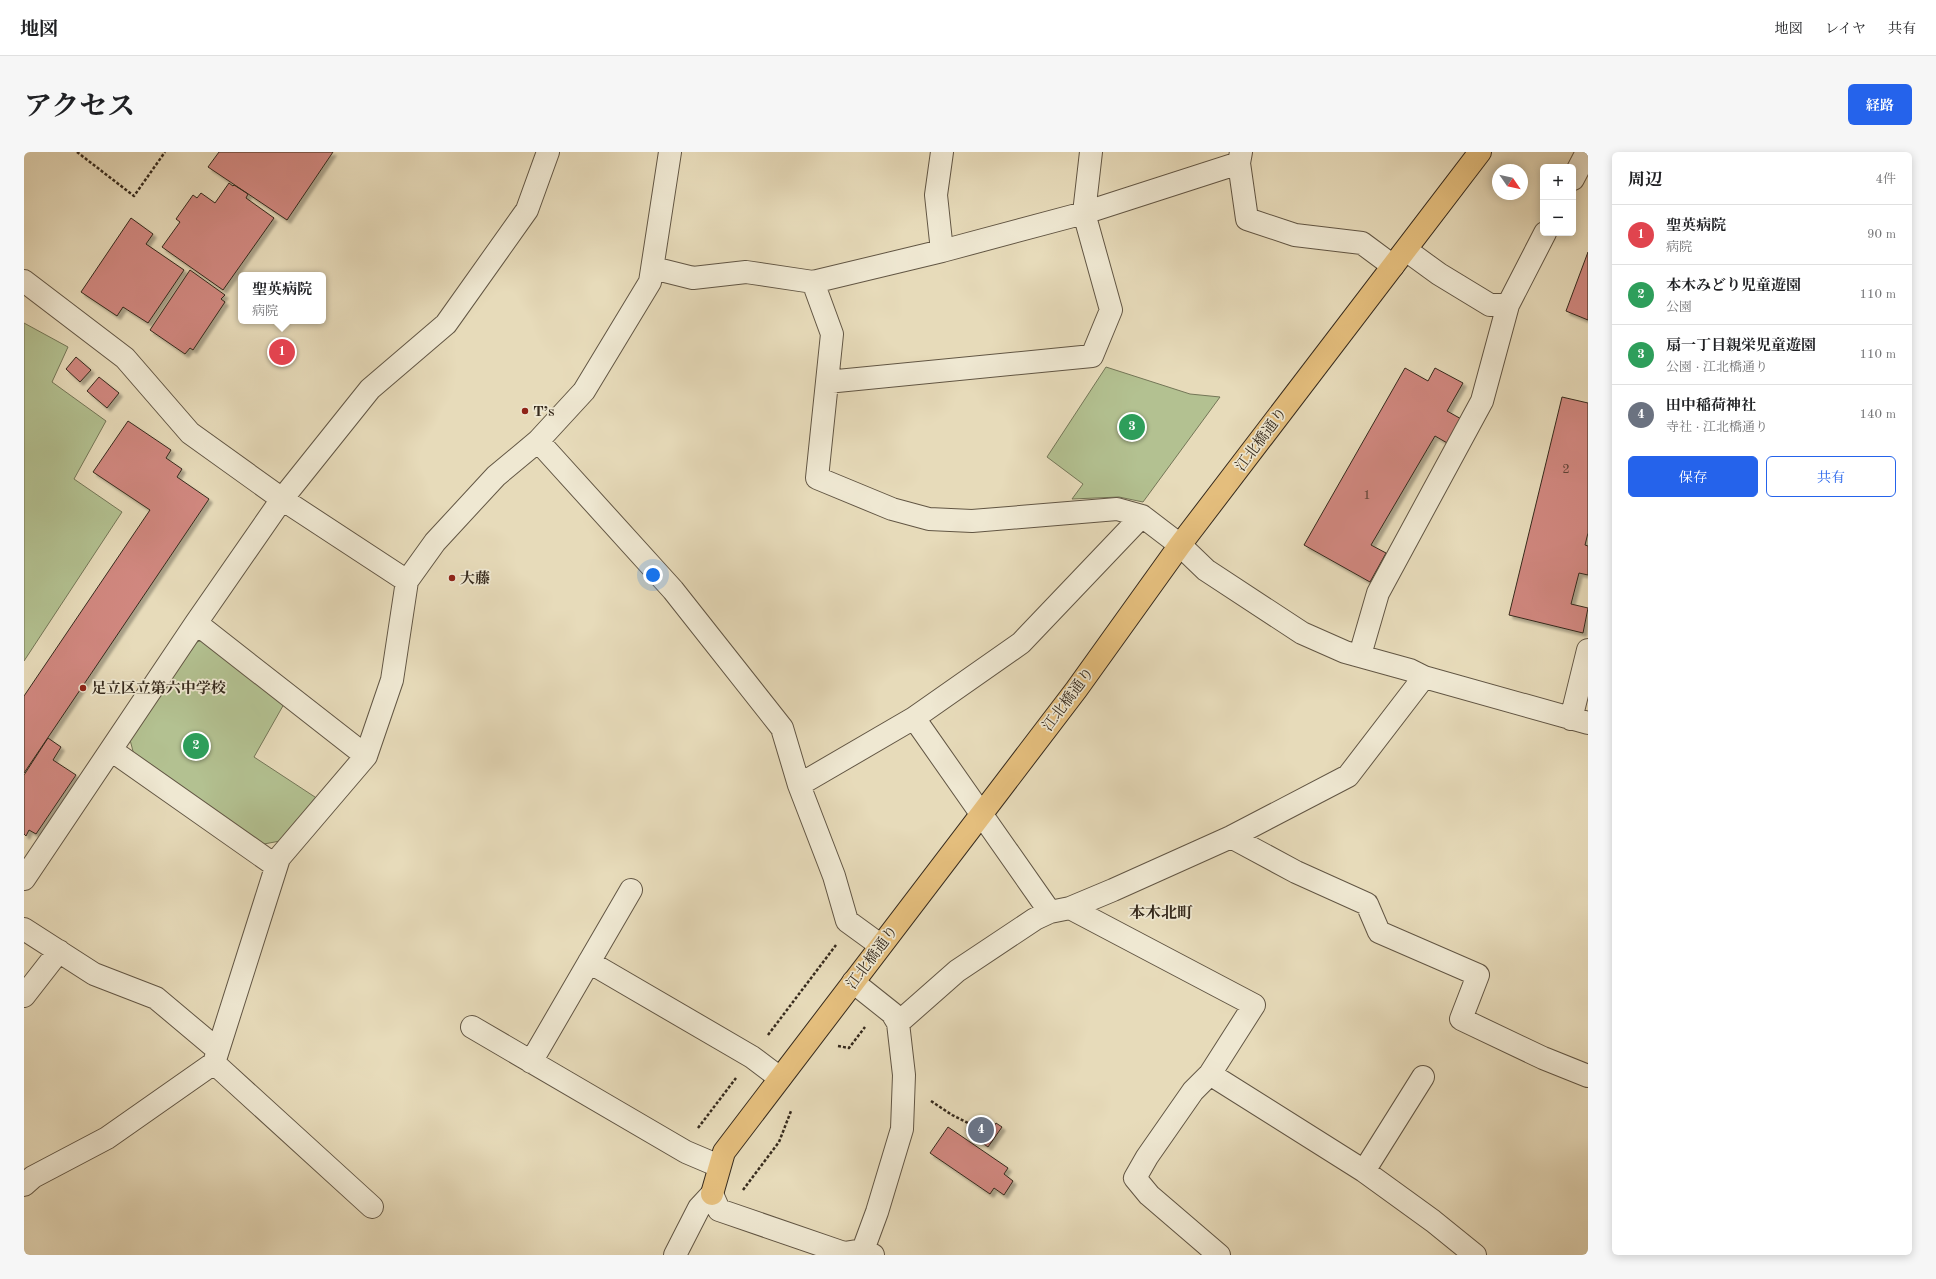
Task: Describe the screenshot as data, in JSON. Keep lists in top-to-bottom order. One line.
{"streets":{"main road":["江北橋通り"]},"districts":["本木北町"],"places":["T’s","大藤","足立区立第六中学校"],"house_numbers":["2","1"],"north":"bottom right","page":{"header":"地図","nav":["地図","レイヤ","共有"],"title":"アクセス","buttons":["経路",["保存","共有"]],"heading":["周辺","4件"],"map_buttons":["+","−"],"list":[{"mark":"1","name":"聖英病院","note":"病院","value":"90 m"},{"mark":"2","name":"本木みどり児童遊園","note":"公園","value":"110 m"},{"mark":"3","name":"扇一丁目親栄児童遊園","note":"公園 · 江北橋通り","value":"110 m"},{"mark":"4","name":"田中稲荷神社","note":"寺社 · 江北橋通り","value":"140 m"}],"popup":["聖英病院","病院"],"pins":["1","3","2","4"]}}
